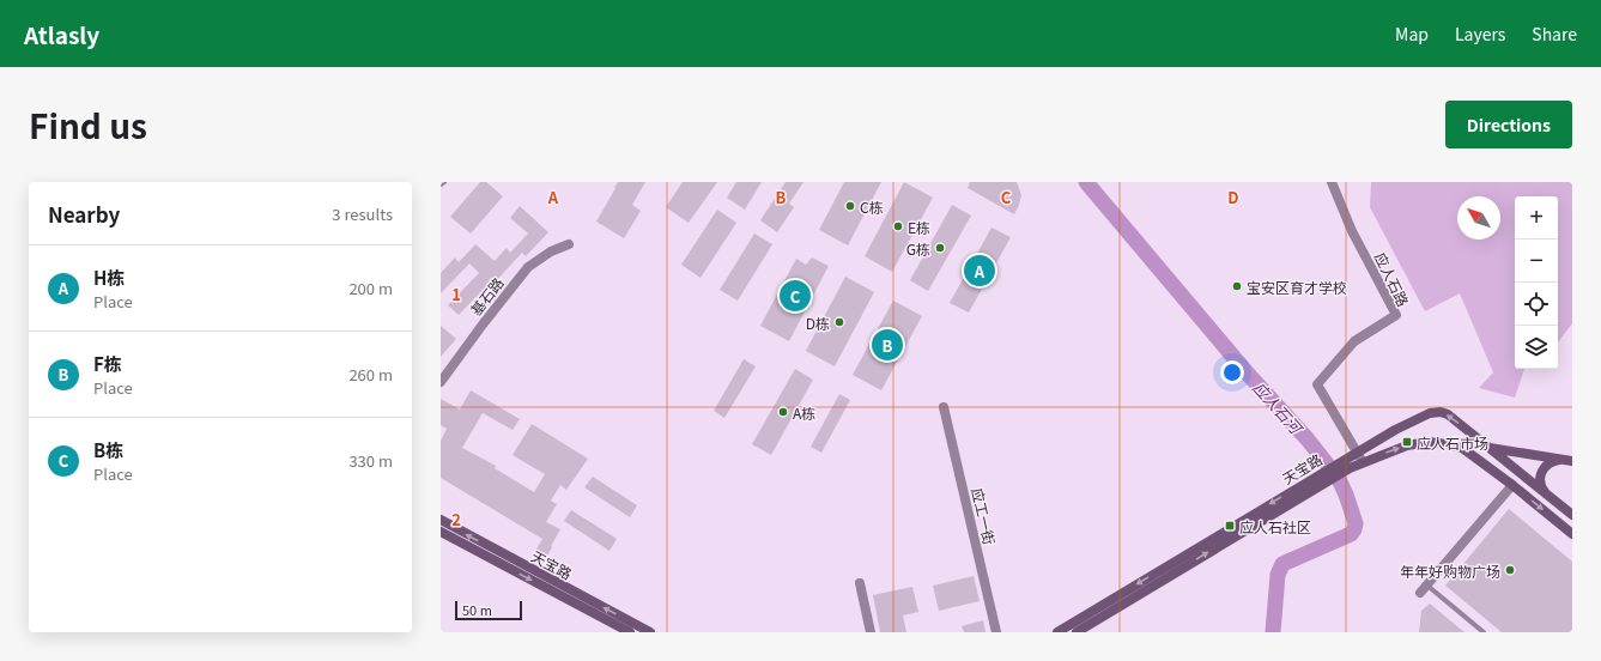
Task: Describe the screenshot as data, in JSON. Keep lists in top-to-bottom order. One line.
{"streets":{"street":["应人石路","基石路","天宝路","应工一街"]},"crossings":[["应人石路","天宝路"]],"water":["应人石河"],"places":{"other":["C栋","E栋","G栋","宝安区育才学校","D栋","A栋","年年好购物广场"],"transit":["应人石市场","应人石社区"]},"scale_bar":"50 m","north":"top left","page":{"header":"Atlasly","nav":["Map","Layers","Share"],"title":"Find us","buttons":"Directions","heading":["Nearby","3 results"],"map_buttons":["+","−"],"list":[{"mark":"A","name":"H栋","note":"Place","value":"200 m"},{"mark":"B","name":"F栋","note":"Place","value":"260 m"},{"mark":"C","name":"B栋","note":"Place","value":"330 m"}],"pins":["A","C","B"],"scale":"50 m"},"grid":{"columns":["A","B","C","D"],"rows":["1","2"]}}
